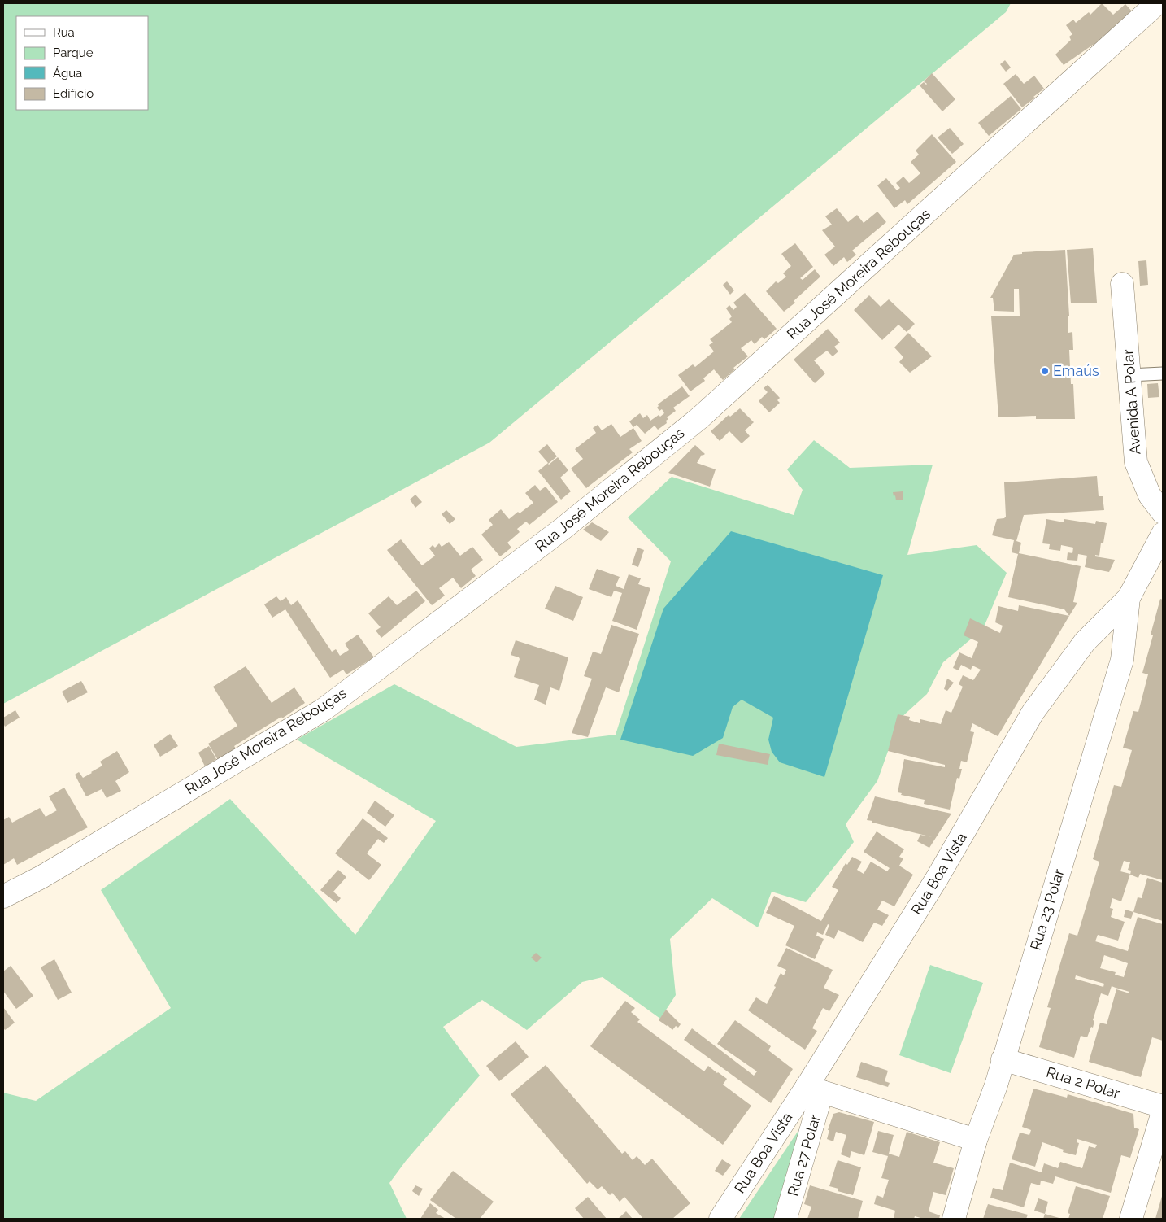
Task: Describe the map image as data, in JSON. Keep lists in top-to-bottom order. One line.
{"streets":{"street":["Rua José Moreira Rebouças","Avenida A Polar","Rua Boa Vista","Rua 23 Polar","Rua 2 Polar","Rua 27 Polar"]},"crossings":[["Rua Boa Vista","Rua 23 Polar"],["Rua Boa Vista","Rua 27 Polar"],["Rua 23 Polar","Rua 2 Polar"]],"places":["Emaús"],"legend":["Rua","Parque","Água","Edifício"]}
